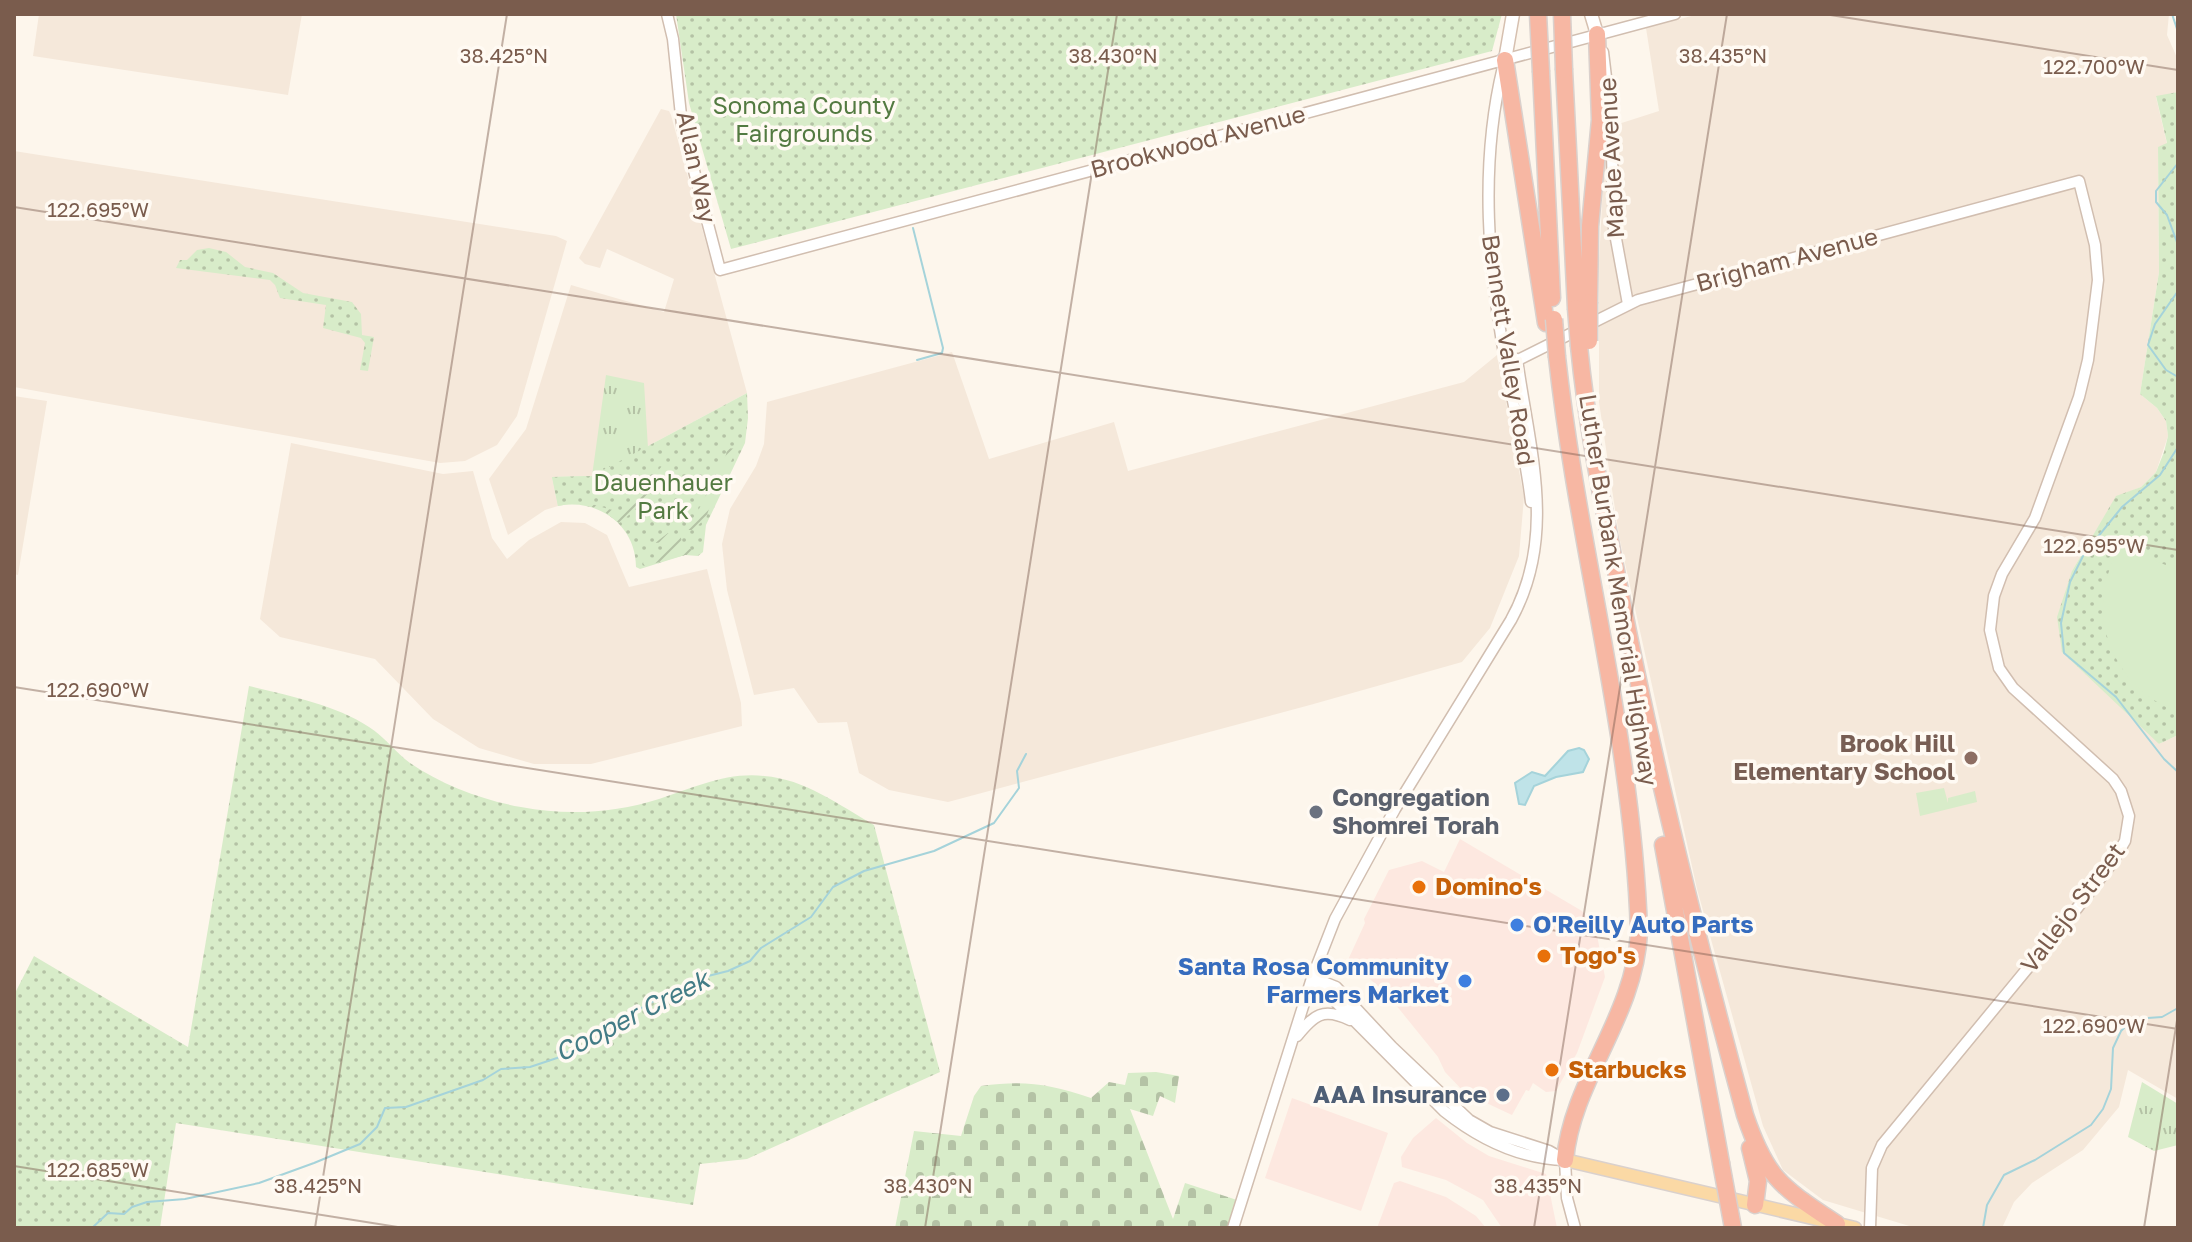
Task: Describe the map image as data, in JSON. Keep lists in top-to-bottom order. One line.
{"streets":{"highway":["Luther Burbank Memorial Highway"],"main road":["Maple Avenue","Bennett Valley Road"],"street":["Brookwood Avenue","Allan Way","Brigham Avenue","Vallejo Street"]},"crossings":[["Brookwood Avenue","Maple Avenue"],["Brookwood Avenue","Allan Way"],["Brookwood Avenue","Bennett Valley Road"],["Maple Avenue","Brigham Avenue"],["Brigham Avenue","Bennett Valley Road"],["Brigham Avenue","Vallejo Street"]],"water":["Cooper Creek"],"parks":["Sonoma County Fairgrounds","Dauenhauer Park"],"places":["Brook Hill Elementary School","Congregation Shomrei Torah","Domino's","O'Reilly Auto Parts","Togo's","Santa Rosa Community Farmers Market","Starbucks","AAA Insurance"],"coordinates":["38.425°N","38.430°N","38.435°N","122.700°W","122.695°W","122.690°W","122.685°W"]}
